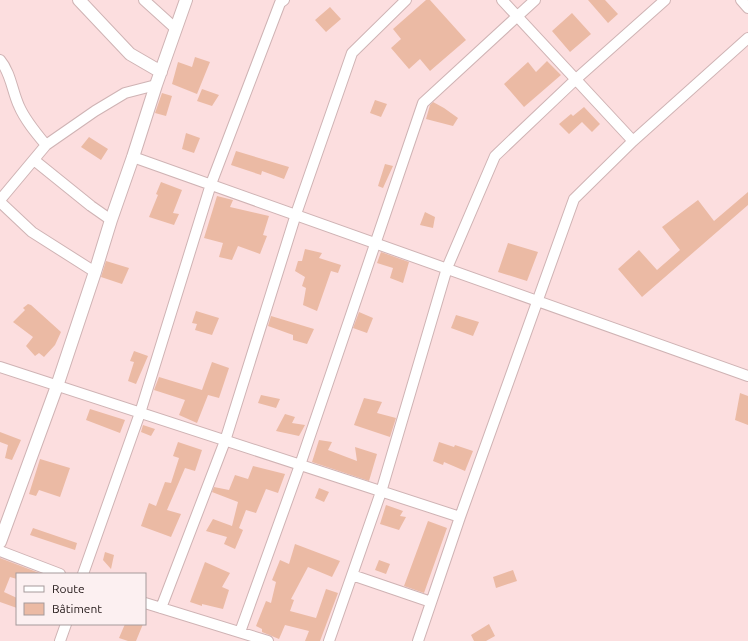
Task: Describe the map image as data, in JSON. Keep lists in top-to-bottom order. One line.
{"legend":["Route","Bâtiment"]}
